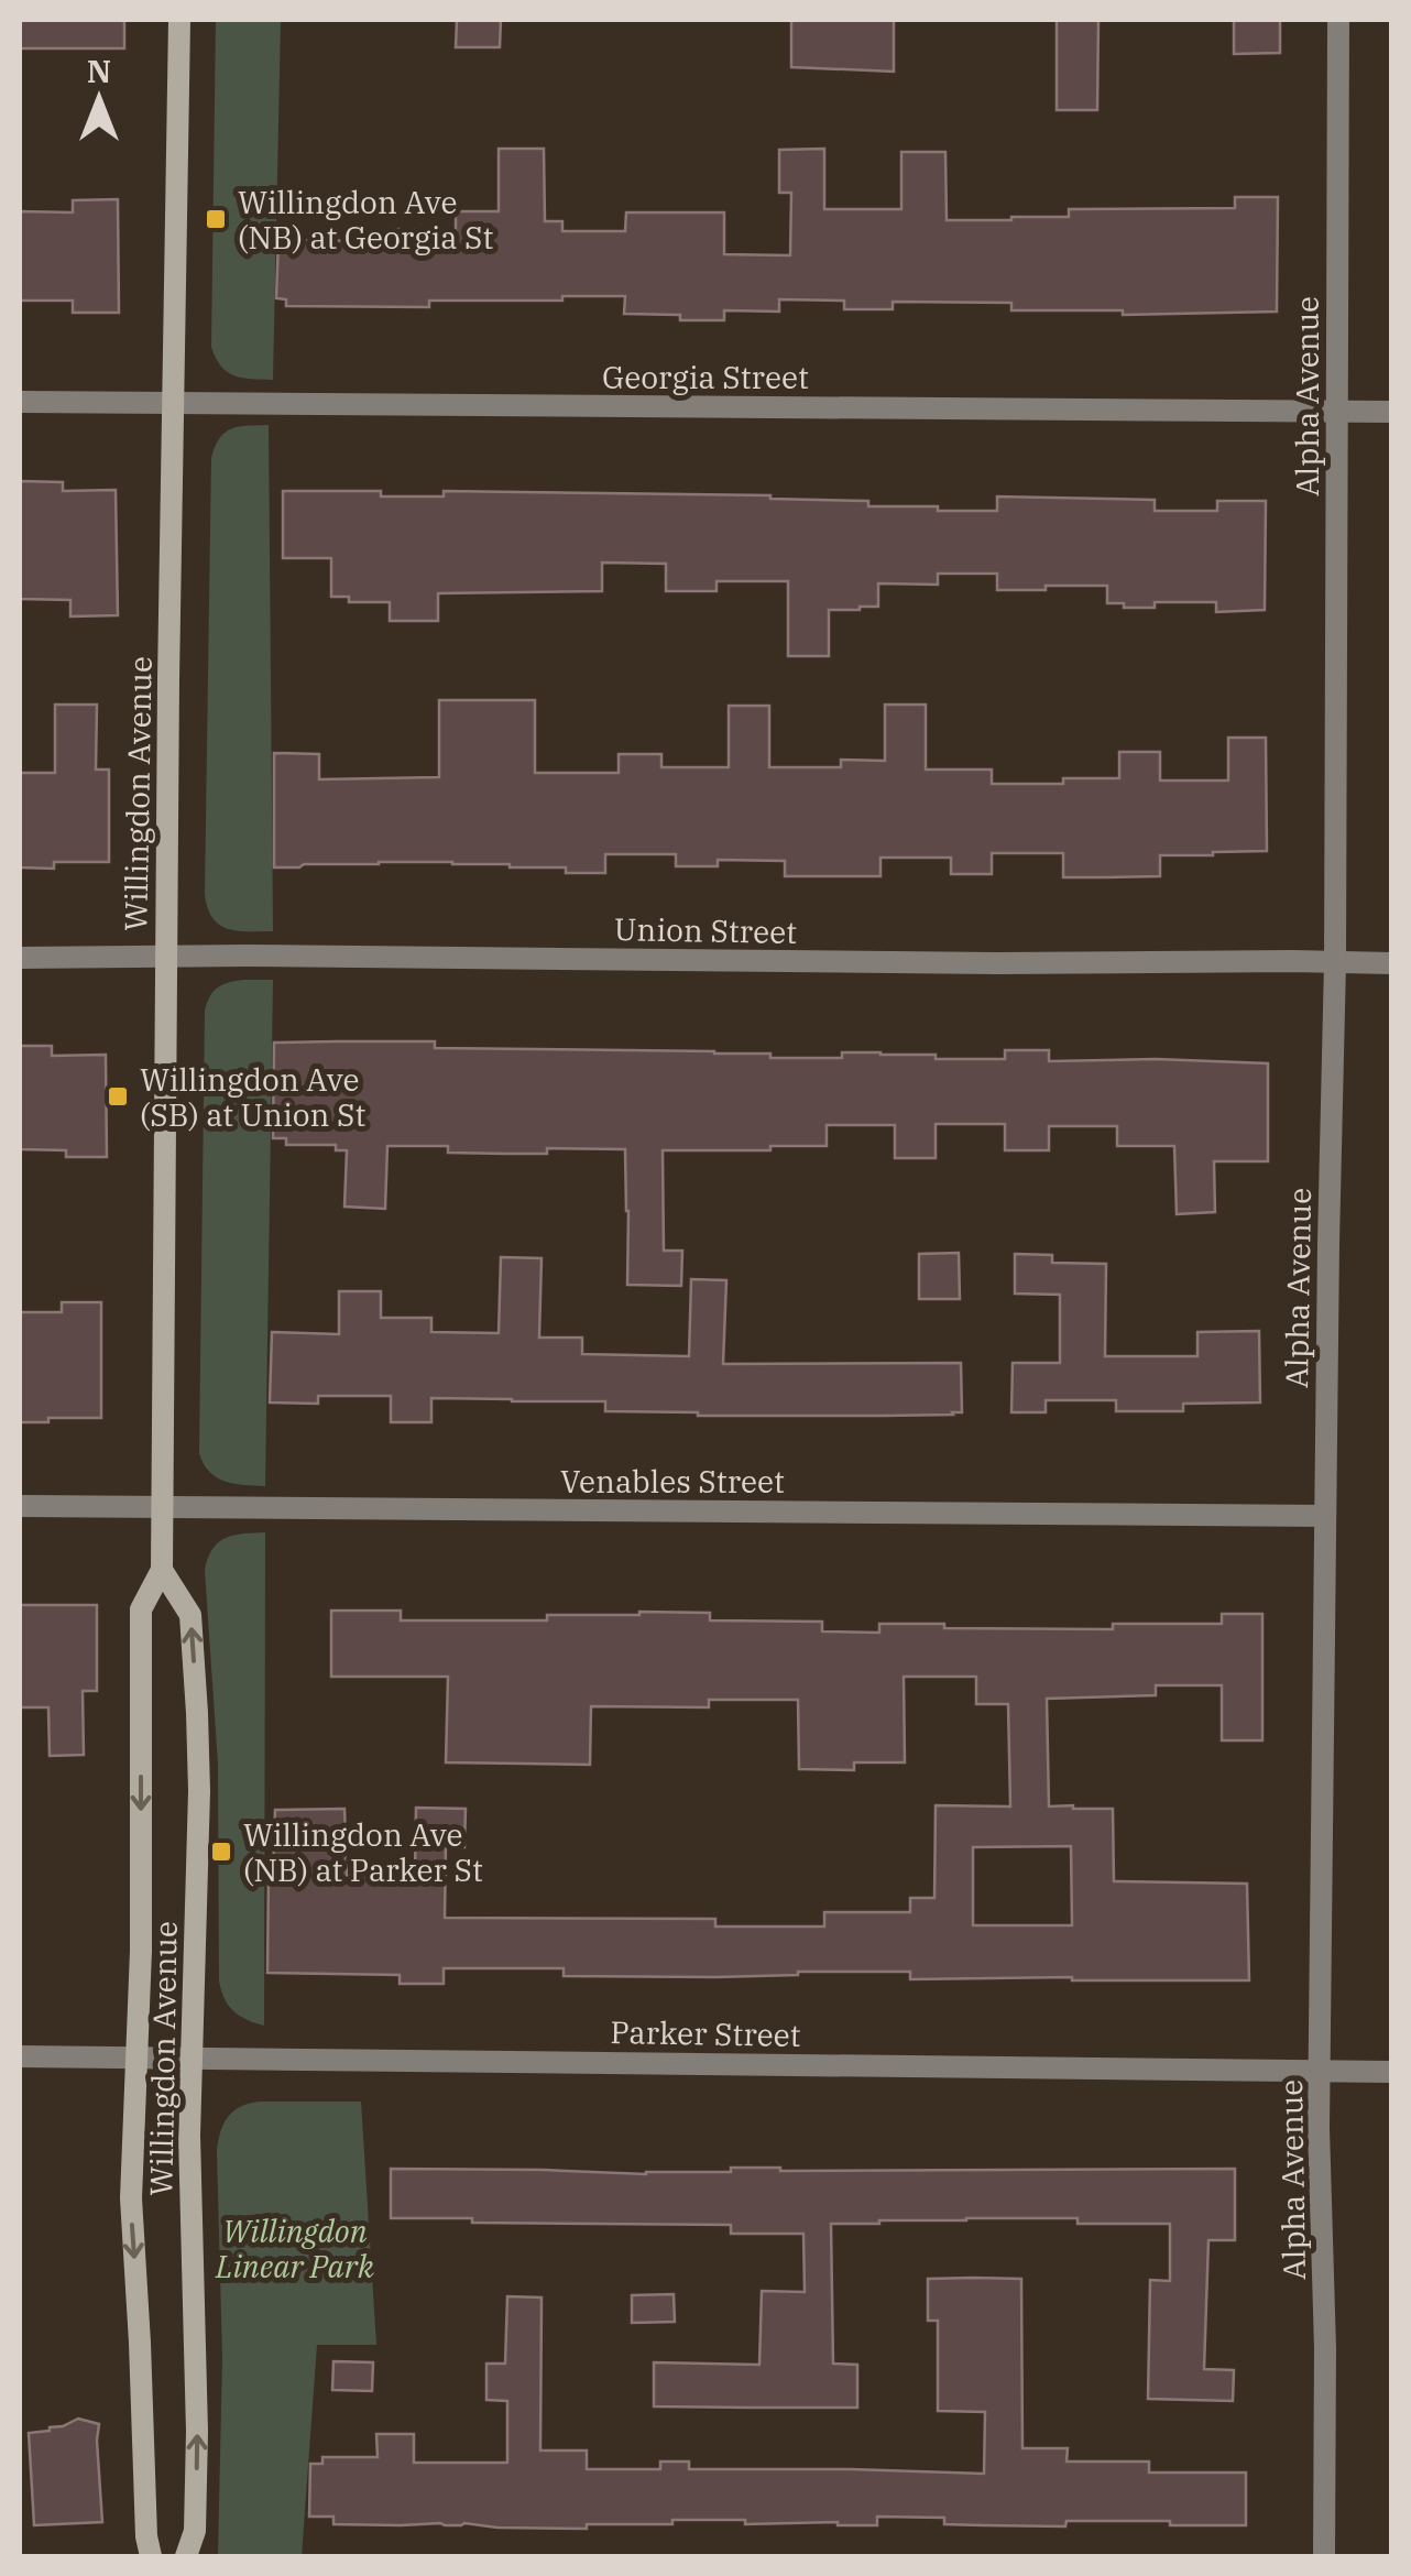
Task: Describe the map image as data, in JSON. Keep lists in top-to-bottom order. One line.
{"streets":{"main road":["Willingdon Avenue"],"street":["Georgia Street","Alpha Avenue","Union Street","Venables Street","Parker Street"]},"crossings":[["Georgia Street","Alpha Avenue"],["Georgia Street","Willingdon Avenue"],["Alpha Avenue","Union Street"],["Alpha Avenue","Venables Street"],["Alpha Avenue","Parker Street"],["Willingdon Avenue","Union Street"],["Willingdon Avenue","Venables Street"],["Willingdon Avenue","Parker Street"]],"parks":["Willingdon Linear Park"],"places":{"transit":["Willingdon Ave (NB) at Georgia St","Willingdon Ave (SB) at Union St","Willingdon Ave (NB) at Parker St"]},"north":"top"}
